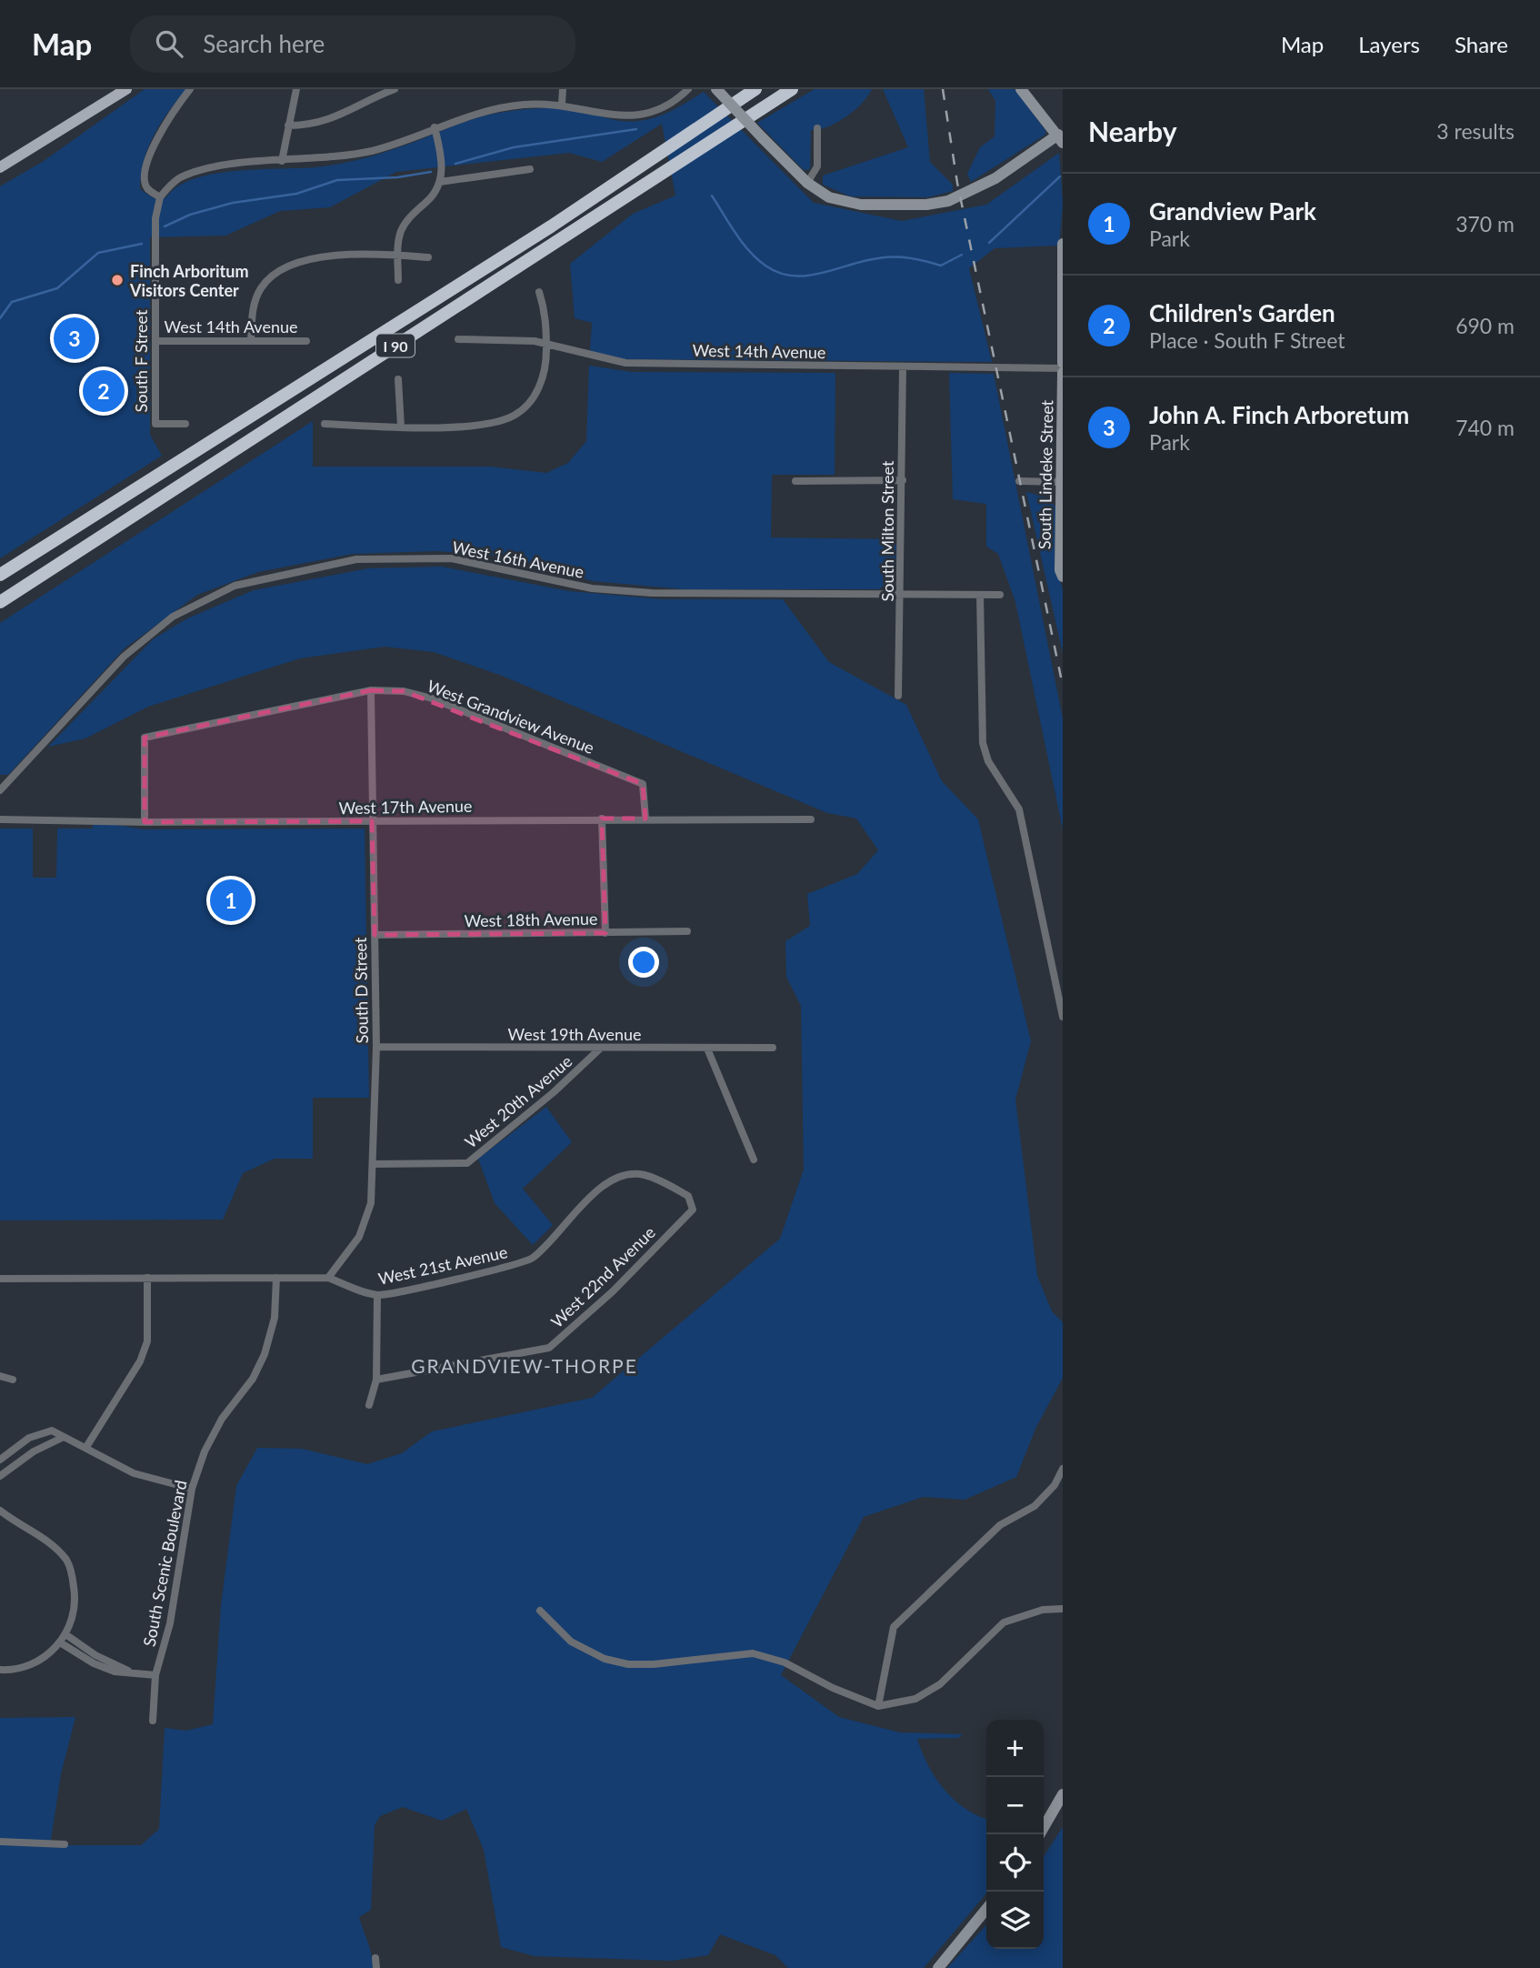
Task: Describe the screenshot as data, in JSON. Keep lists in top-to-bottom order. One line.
{"streets":{"highway":["I 90"],"street":["West 14th Avenue","South F Street","South Lindeke Street","South Milton Street","West 16th Avenue","West Grandview Avenue","West 17th Avenue","West 18th Avenue","South D Street","West 19th Avenue","West 20th Avenue","West 21st Avenue","West 22nd Avenue","South Scenic Boulevard"]},"crossings":[["West 14th Avenue","South F Street"],["West 14th Avenue","South Lindeke Street"],["West 14th Avenue","South Milton Street"],["South Milton Street","West 16th Avenue"],["West Grandview Avenue","West 17th Avenue"],["West Grandview Avenue","South D Street"],["West 17th Avenue","South D Street"],["West 18th Avenue","South D Street"],["South D Street","West 19th Avenue"],["South D Street","West 20th Avenue"],["South D Street","West 21st Avenue"],["West 19th Avenue","West 20th Avenue"],["West 21st Avenue","West 22nd Avenue"],["West 21st Avenue","South Scenic Boulevard"]],"districts":["GRANDVIEW-THORPE"],"places":["Finch Arboritum Visitors Center"],"page":{"header":"Map","search":"Search here","nav":["Map","Layers","Share"],"heading":["Nearby","3 results"],"list":[{"mark":"1","name":"Grandview Park","note":"Park","value":"370 m"},{"mark":"2","name":"Children's Garden","note":"Place · South F Street","value":"690 m"},{"mark":"3","name":"John A. Finch Arboretum","note":"Park","value":"740 m"}],"pins":["3","2","1"],"map_buttons":["+","−"]}}
